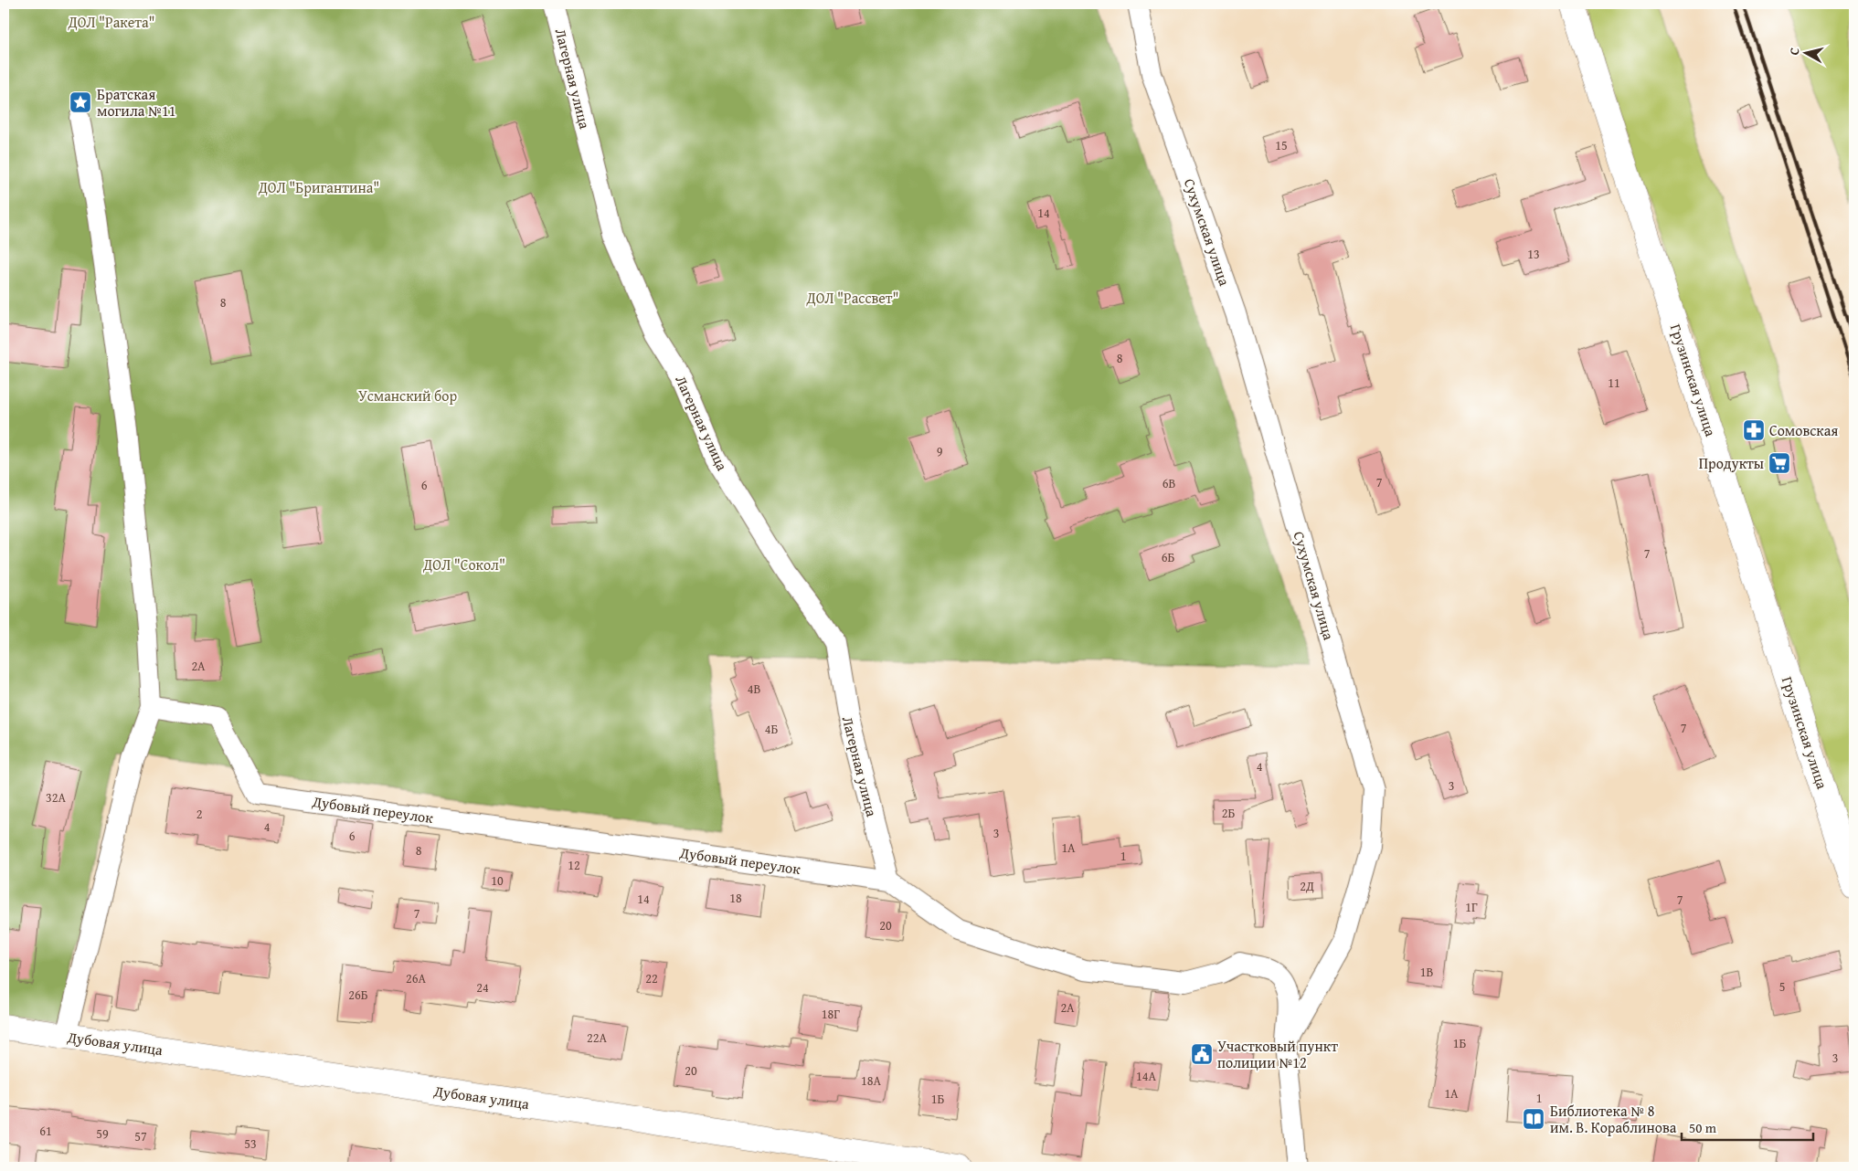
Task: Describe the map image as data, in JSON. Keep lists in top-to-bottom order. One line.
{"streets":{"street":["Лагерная улица","Сухумская улица","Грузинская улица","Дубовый переулок","Дубовая улица"]},"crossings":[["Лагерная улица","Дубовый переулок"],["Сухумская улица","Дубовый переулок"]],"parks":["ДОЛ \"Ракета\"","ДОЛ \"Бригантина\"","ДОЛ \"Рассвет\"","Усманский бор","ДОЛ \"Сокол\""],"places":{"place":["Братская могила №11"],"pharmacy":["Сомовская"],"supermarket":["Продукты"],"public building":["Участковый пункт полиции №12"],"library":["Библиотека № 8 им. В. Кораблинова"]},"house_numbers":["15","14","13","8","8","11","9","7","6В","6","7","6Б","2А","4В","7","4Б","4","3","32А","2Б","2","4","3","6","1А","8","1","12","10","2Д","18","14","7","1Г","7","20","1В","26А","22","5","24","26Б","2А","18Г","22А","1Б","3","20","14А","18А","1А","1","1Б","61","59","57","53"],"scale_bar":"50 m","north":"left"}
